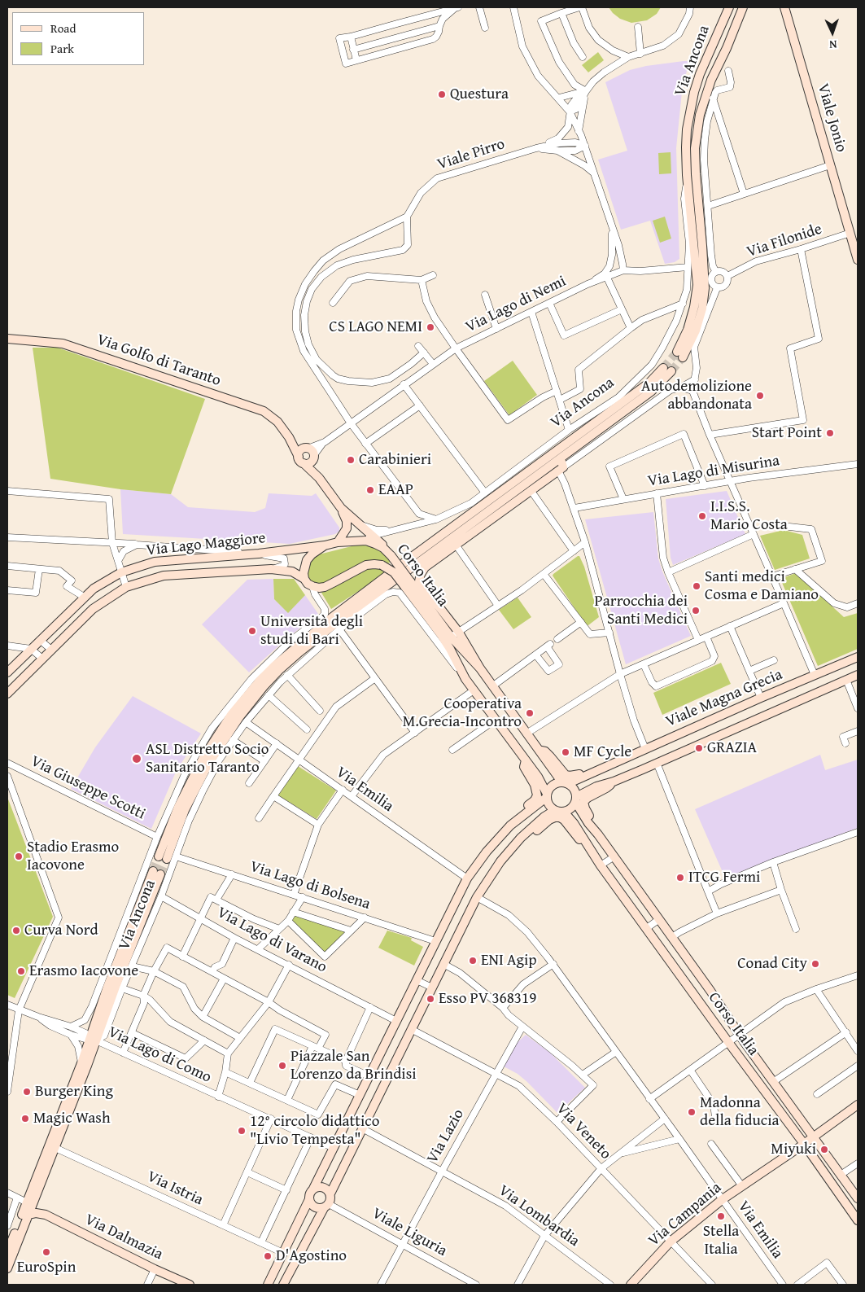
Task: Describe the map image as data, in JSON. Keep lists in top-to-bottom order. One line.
{"streets":{"street":["Via Ancona","Viale Jonio","Viale Pirro","Via Filonide","Via Lago di Nemi","Via Golfo di Taranto","Via Lago di Misurina","Via Lago Maggiore","Corso Italia","Viale Magna Grecia","Via Giuseppe Scotti","Via Emilia","Via Lago di Bolsena","Via Lago di Varano","Via Lago di Como","Via Veneto","Via Lazio","Via Istria","Via Campania","Via Lombardia","Viale Liguria","Via Dalmazia"]},"crossings":[["Via Ancona","Corso Italia"],["Via Ancona","Via Giuseppe Scotti"],["Via Ancona","Via Emilia"],["Via Ancona","Via Lago di Bolsena"],["Via Ancona","Via Lago di Varano"],["Via Ancona","Via Lago di Como"],["Via Ancona","Via Istria"],["Via Ancona","Via Dalmazia"],["Viale Jonio","Via Filonide"],["Via Lago di Nemi","Via Golfo di Taranto"],["Via Lago Maggiore","Corso Italia"],["Corso Italia","Viale Magna Grecia"],["Corso Italia","Via Campania"],["Via Emilia","Via Campania"],["Via Lago di Varano","Via Lago di Como"],["Via Veneto","Via Lazio"],["Via Veneto","Via Campania"],["Via Lazio","Via Lombardia"],["Via Lazio","Viale Liguria"]],"places":["Questura","CS LAGO NEMI","Autodemolizione abbandonata","Start Point","Carabinieri","EAAP","I.I.S.S. Mario Costa","Santi medici Cosma e Damiano","Parrocchia dei Santi Medici","Università degli studi di Bari","Cooperativa M.Grecia-Incontro","GRAZIA","MF Cycle","ASL Distretto Socio Sanitario Taranto","Stadio Erasmo Iacovone","ITCG Fermi","Curva Nord","ENI Agip","Conad City","Erasmo Iacovone","Esso PV 368319","Piazzale San Lorenzo da Brindisi","Burger King","Madonna della fiducia","Magic Wash","12° circolo didattico \"Livio Tempesta\"","Miyuki","Stella Italia","EuroSpin","D'Agostino"],"legend":["Road","Park"],"north":"bottom"}
